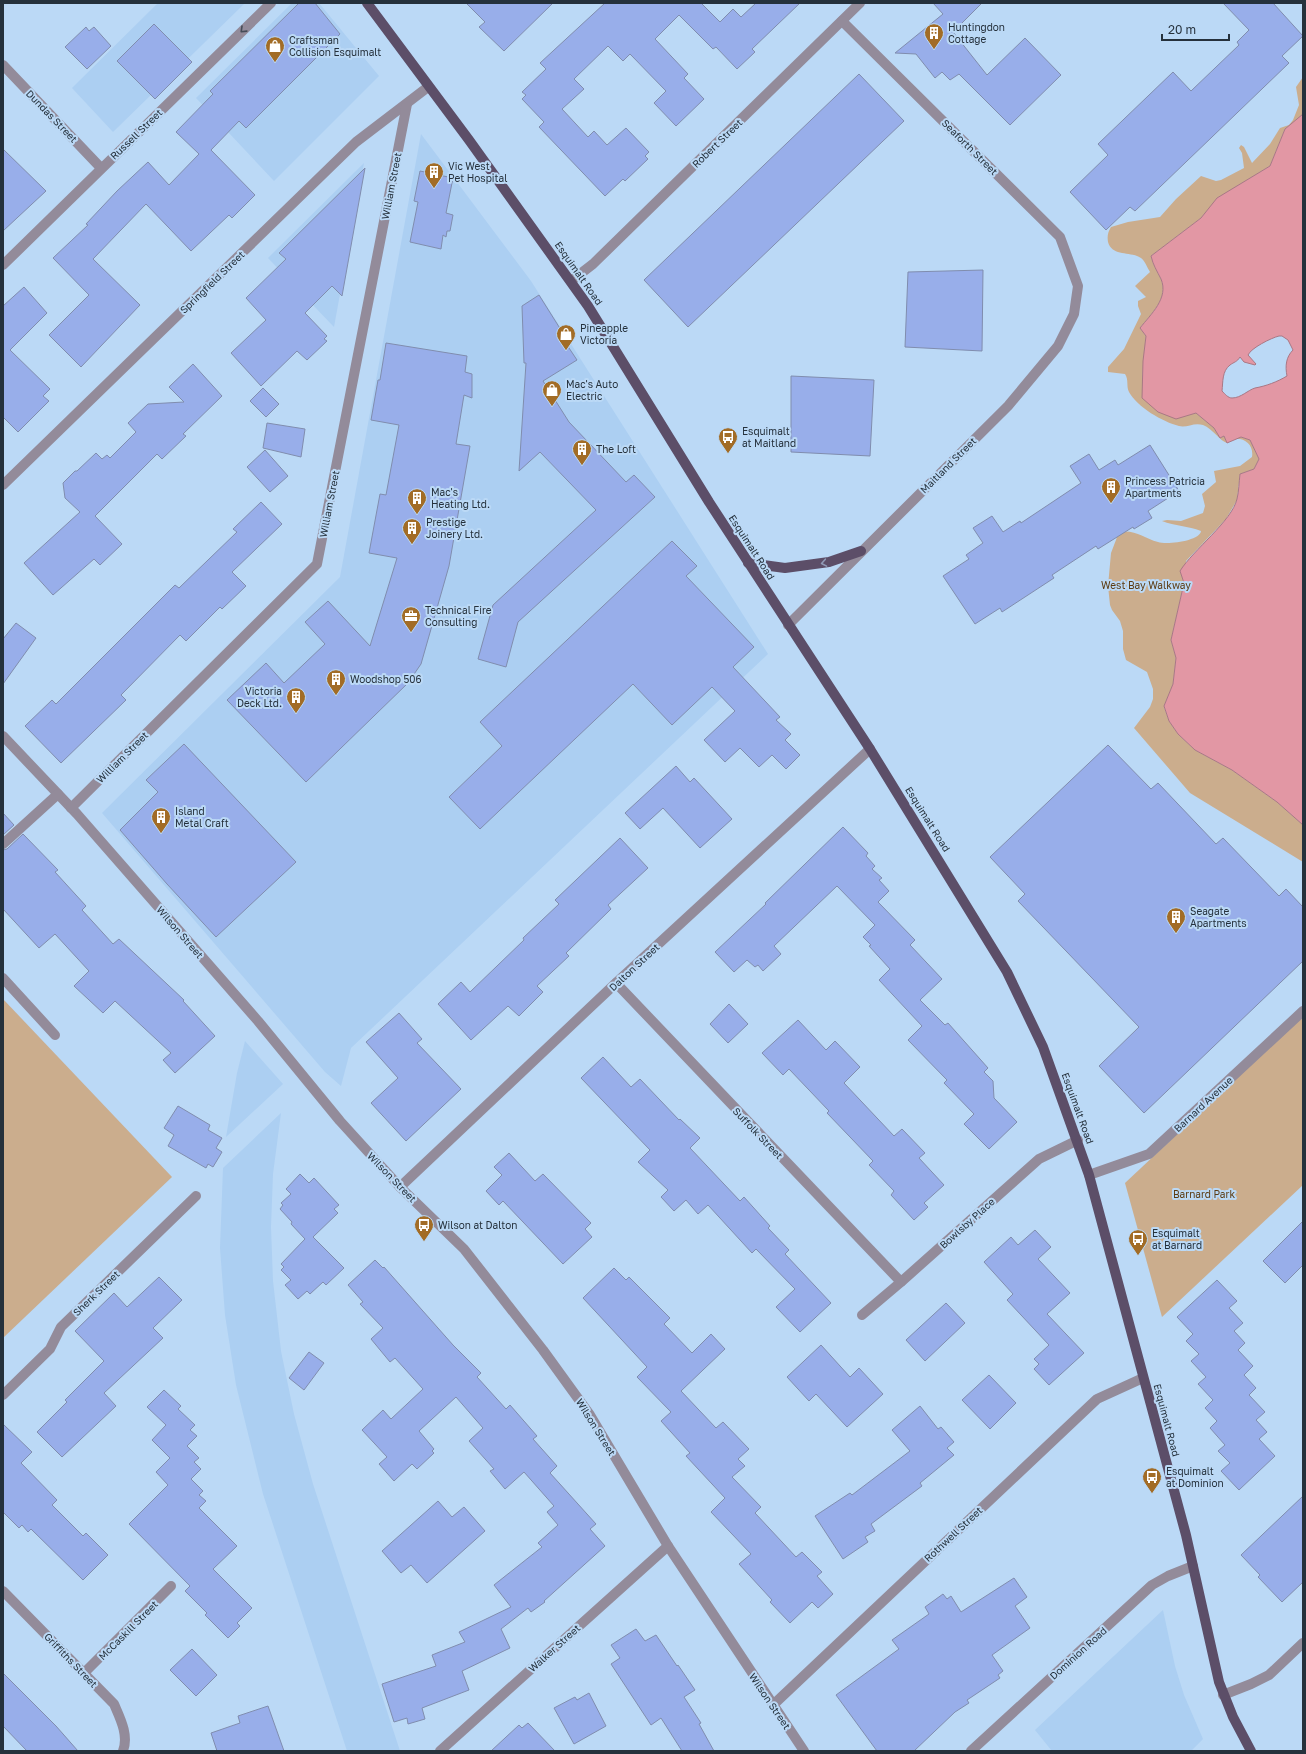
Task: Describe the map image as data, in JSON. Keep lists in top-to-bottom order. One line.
{"streets":{"main road":["Esquimalt Road"],"street":["Dundas Street","Russell Street","Robert Street","Seaforth Street","William Street","Springfield Street","Maitland Street","Wilson Street","Dalton Street","Barnard Avenue","Suffolk Street","Bowlsby Place","Sherk Street","Rothwell Street","McCaskill Street","Walker Street","Dominion Road","Griffiths Street"]},"crossings":[["Dundas Street","Russell Street"],["Robert Street","Seaforth Street"],["Robert Street","Esquimalt Road"],["Seaforth Street","Maitland Street"],["William Street","Springfield Street"],["William Street","Wilson Street"],["Esquimalt Road","Springfield Street"],["Esquimalt Road","Maitland Street"],["Esquimalt Road","Dalton Street"],["Esquimalt Road","Barnard Avenue"],["Esquimalt Road","Bowlsby Place"],["Esquimalt Road","Rothwell Street"],["Esquimalt Road","Dominion Road"],["Wilson Street","Dalton Street"],["Wilson Street","Rothwell Street"],["Wilson Street","Walker Street"],["Dalton Street","Suffolk Street"],["Suffolk Street","Bowlsby Place"],["McCaskill Street","Griffiths Street"]],"one_way":["Russell Street"],"parks":["West Bay Walkway","Barnard Park"],"places":{"building":["Huntingdon Cottage","Vic West Pet Hospital","The Loft","Princess Patricia Apartments","Mac's Heating Ltd.","Prestige Joinery Ltd.","Woodshop 506","Victoria Deck Ltd.","Island Metal Craft","Seagate Apartments"],"shop":["Craftsman Collision Esquimalt","Pineapple Victoria","Mac's Auto Electric"],"bus stop":["Esquimalt at Maitland","Wilson at Dalton","Esquimalt at Barnard","Esquimalt at Dominion"],"office":["Technical Fire Consulting"]},"scale_bar":"20 m"}
